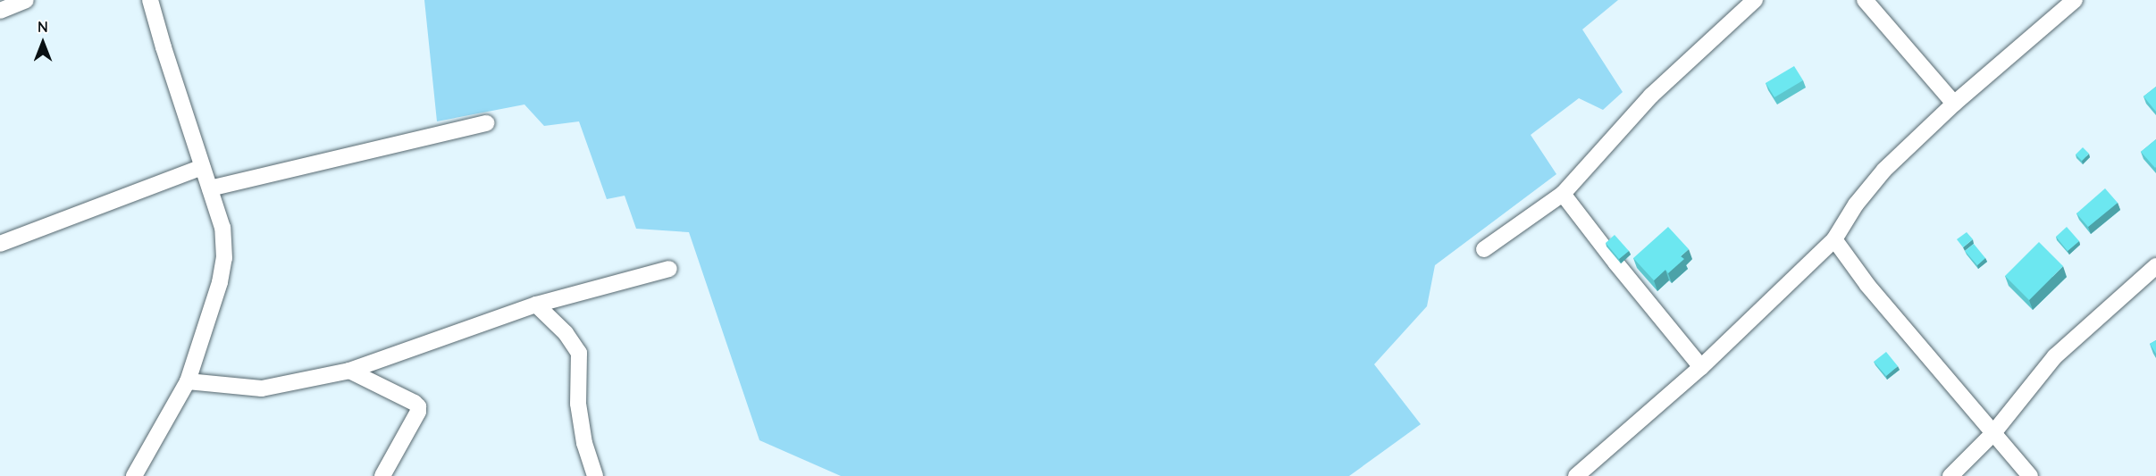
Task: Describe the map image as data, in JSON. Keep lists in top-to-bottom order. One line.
{"north":"top"}
